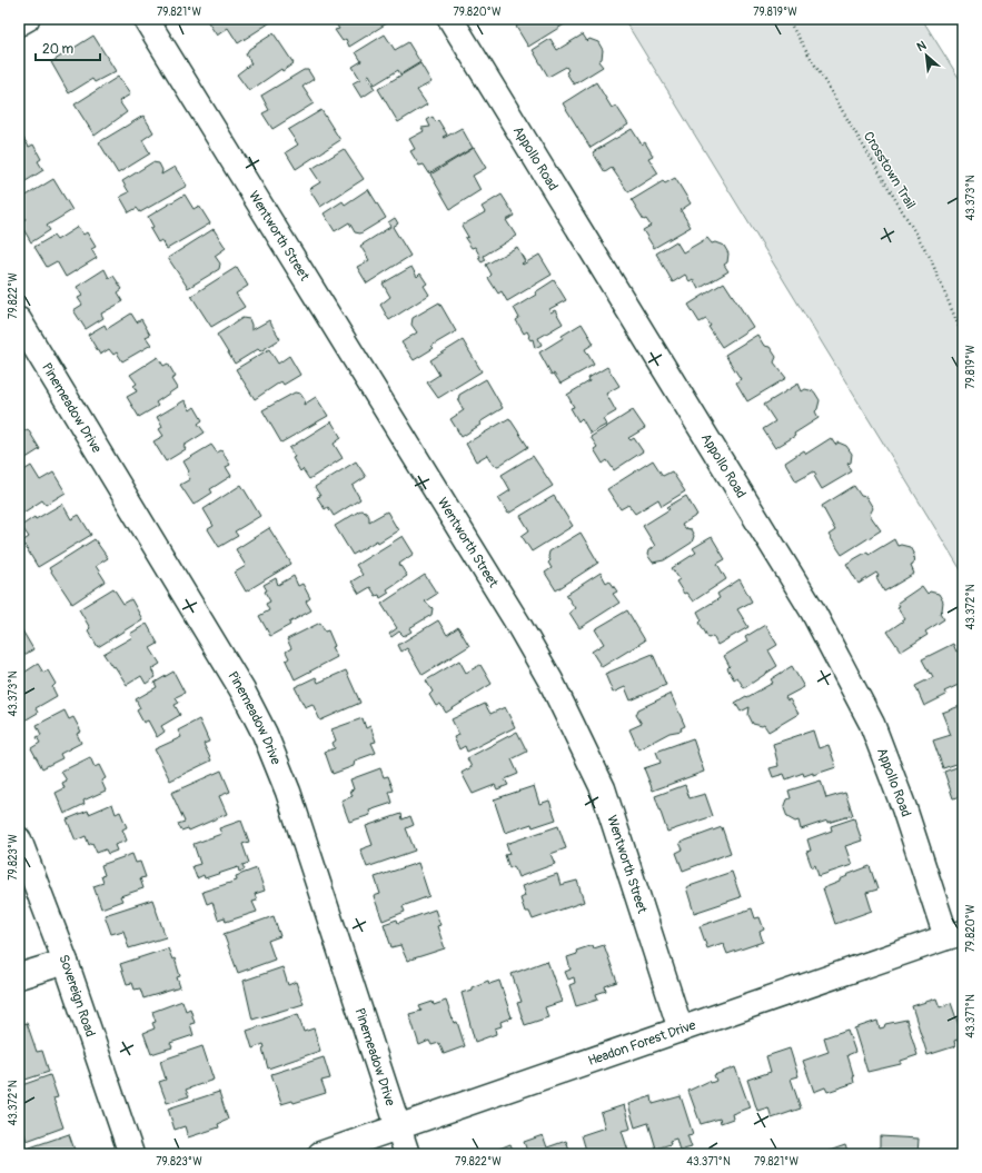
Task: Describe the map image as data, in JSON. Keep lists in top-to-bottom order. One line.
{"streets":{"street":["Appollo Road","Wentworth Street","Pinemeadow Drive","Sovereign Road","Headon Forest Drive"],"path":["Crosstown Trail"]},"crossings":[["Appollo Road","Headon Forest Drive"],["Wentworth Street","Headon Forest Drive"],["Pinemeadow Drive","Headon Forest Drive"]],"scale_bar":"20 m","north":"top left","coordinates":["79.821°W","79.820°W","79.819°W","43.373°N","79.822°W","43.372°N","79.823°W","43.371°N"]}
